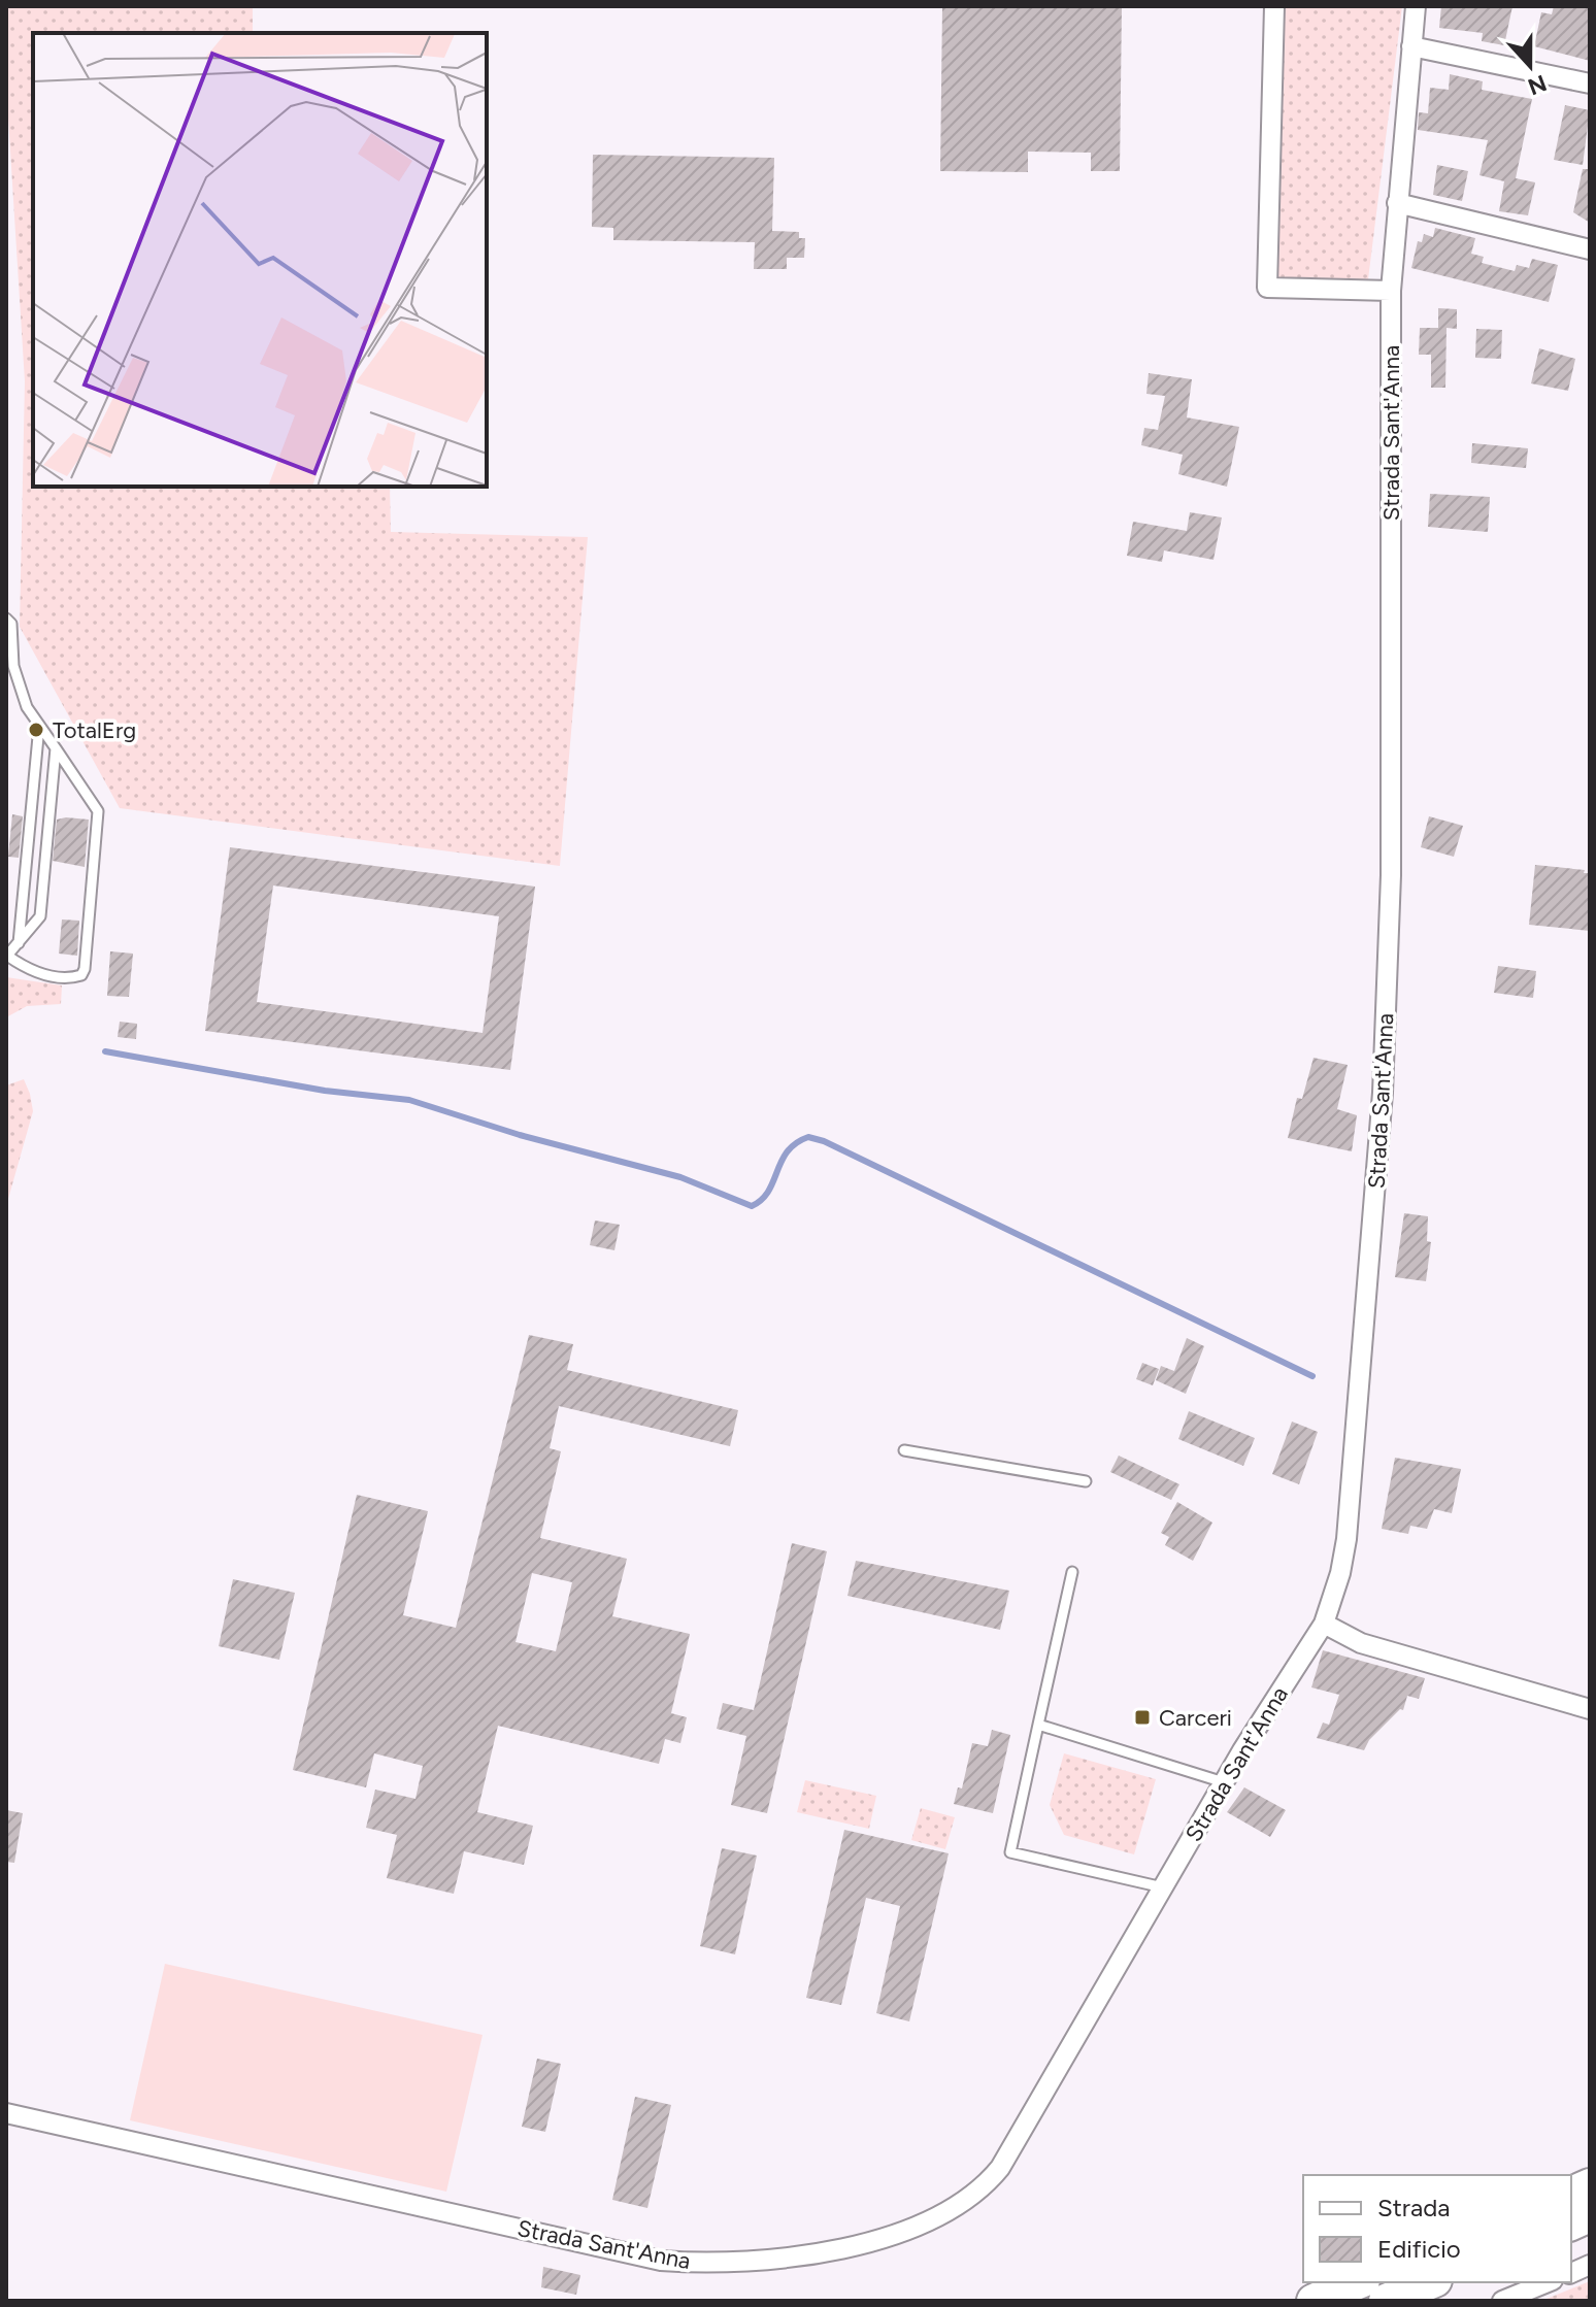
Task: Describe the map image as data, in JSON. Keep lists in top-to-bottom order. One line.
{"streets":{"street":["Strada Sant'Anna"]},"places":{"other":["TotalErg"],"transit":["Carceri"]},"legend":["Strada","Edificio"],"north":"bottom"}
